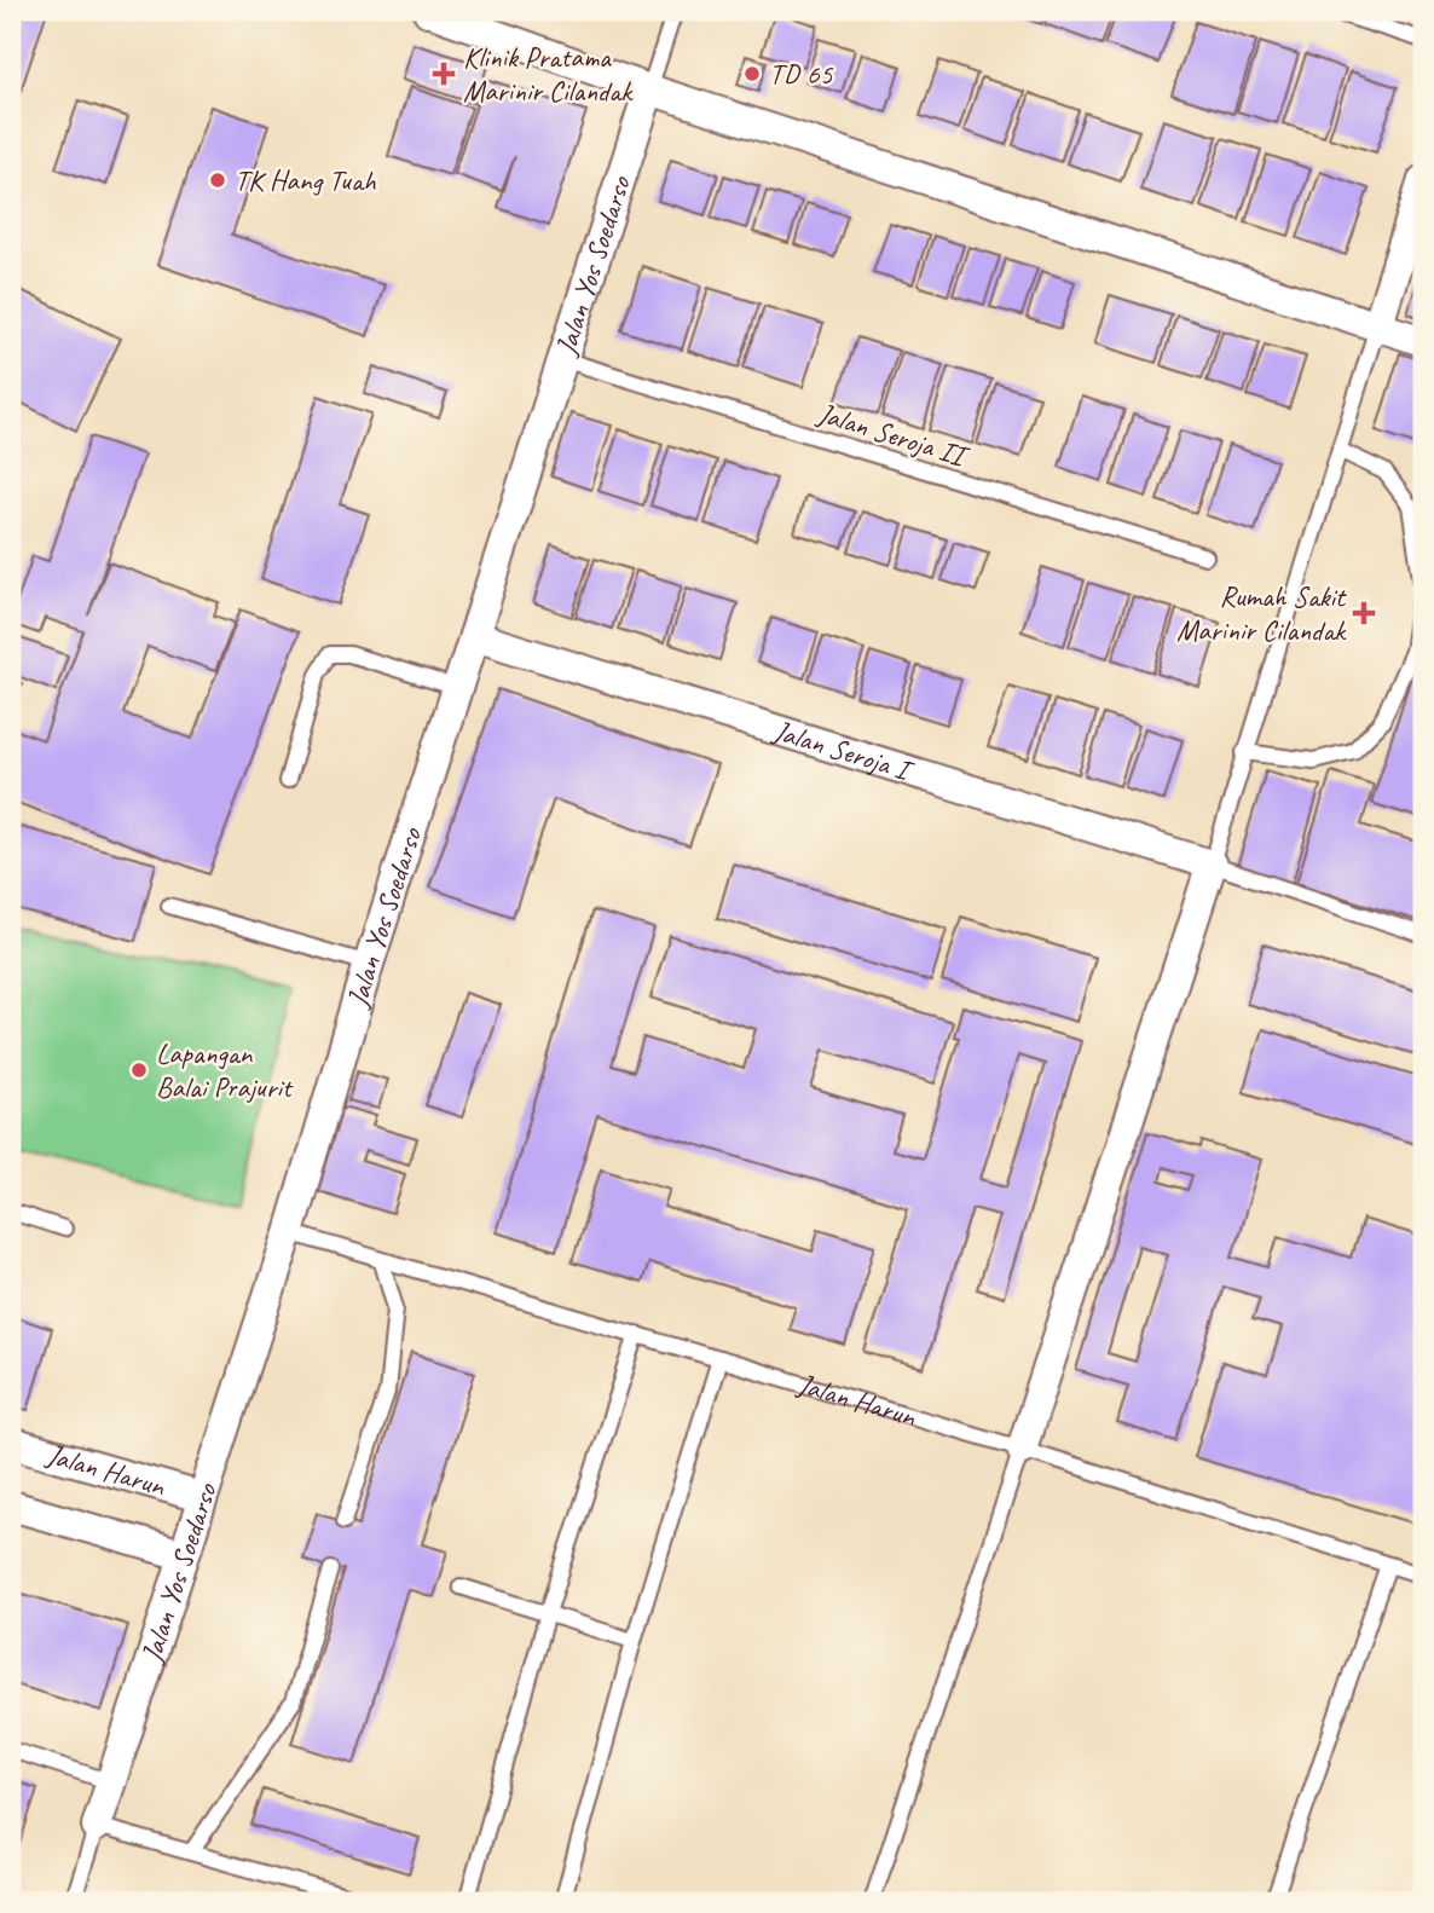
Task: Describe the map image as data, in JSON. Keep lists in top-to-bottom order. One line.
{"streets":{"street":["Jalan Yos Soedarso","Jalan Seroja I","Jalan Harun"],"lane":["Jalan Seroja II"]},"crossings":[["Jalan Yos Soedarso","Jalan Seroja II"],["Jalan Yos Soedarso","Jalan Seroja I"],["Jalan Yos Soedarso","Jalan Harun"]],"places":{"health":["Klinik Pratama Marinir Cilandak","Rumah Sakit Marinir Cilandak"],"other":["TD 65","TK Hang Tuah","Lapangan Balai Prajurit"]}}
